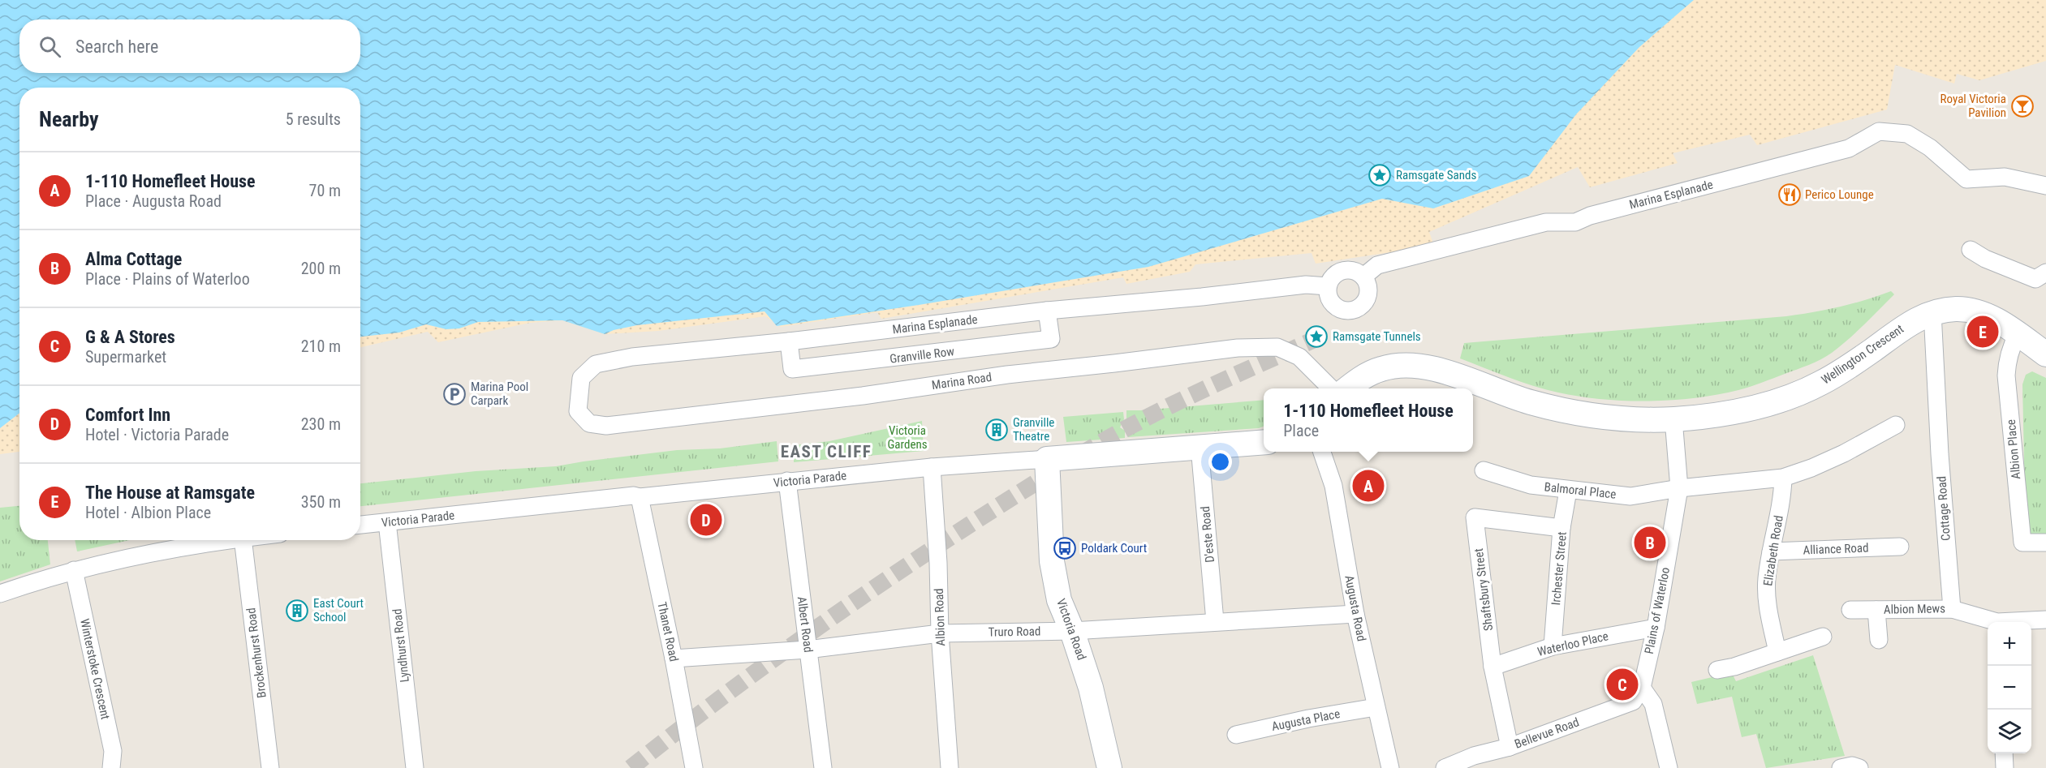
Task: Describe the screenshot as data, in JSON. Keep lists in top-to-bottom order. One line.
{"streets":{"main road":["Wellington Crescent","Victoria Parade","Victoria Road"],"street":["Marina Esplanade","Granville Row","Marina Road","Albion Place","Balmoral Place","Cottage Road","D'este Road","Alliance Road","Elizabeth Road","Irchester Street","Shaftsbury Street","Augusta Road","Albion Mews","Plains of Waterloo","Albion Road","Albert Road","Thanet Road","Truro Road","Waterloo Place","Lyndhurst Road","Brockenhurst Road","Winterstoke Crescent","Augusta Place","Bellevue Road"]},"crossings":[["Marina Esplanade","Granville Row"],["Marina Esplanade","Marina Road"],["Wellington Crescent","Albion Place"],["Wellington Crescent","Cottage Road"],["Wellington Crescent","Plains of Waterloo"],["Victoria Parade","D'este Road"],["Victoria Parade","Albion Road"],["Victoria Parade","Albert Road"],["Victoria Parade","Victoria Road"],["Victoria Parade","Thanet Road"],["Victoria Parade","Lyndhurst Road"],["Balmoral Place","Irchester Street"],["Balmoral Place","Plains of Waterloo"],["Cottage Road","Albion Mews"],["D'este Road","Truro Road"],["Alliance Road","Elizabeth Road"],["Irchester Street","Shaftsbury Street"],["Irchester Street","Waterloo Place"],["Shaftsbury Street","Waterloo Place"],["Shaftsbury Street","Bellevue Road"],["Augusta Road","Truro Road"],["Augusta Road","Augusta Place"],["Plains of Waterloo","Waterloo Place"],["Plains of Waterloo","Bellevue Road"],["Albion Road","Truro Road"],["Albert Road","Truro Road"],["Victoria Road","Truro Road"],["Thanet Road","Truro Road"]],"districts":["EAST CLIFF"],"parks":["Victoria Gardens"],"places":{"bar":["Royal Victoria Pavilion"],"place":["Ramsgate Sands","Ramsgate Tunnels"],"restaurant":["Perico Lounge"],"parking":["Marina Pool Carpark"],"building":["Granville Theatre","East Court School"],"bus stop":["Poldark Court"]},"page":{"search":"Search here","heading":["Nearby","5 results"],"list":[{"mark":"A","name":"1-110 Homefleet House","note":"Place · Augusta Road","value":"70 m"},{"mark":"B","name":"Alma Cottage","note":"Place · Plains of Waterloo","value":"200 m"},{"mark":"C","name":"G & A Stores","note":"Supermarket","value":"210 m"},{"mark":"D","name":"Comfort Inn","note":"Hotel · Victoria Parade","value":"230 m"},{"mark":"E","name":"The House at Ramsgate","note":"Hotel · Albion Place","value":"350 m"}],"pins":["E","A","D","B","C"],"popup":["1-110 Homefleet House","Place"],"map_buttons":["+","−"]}}
